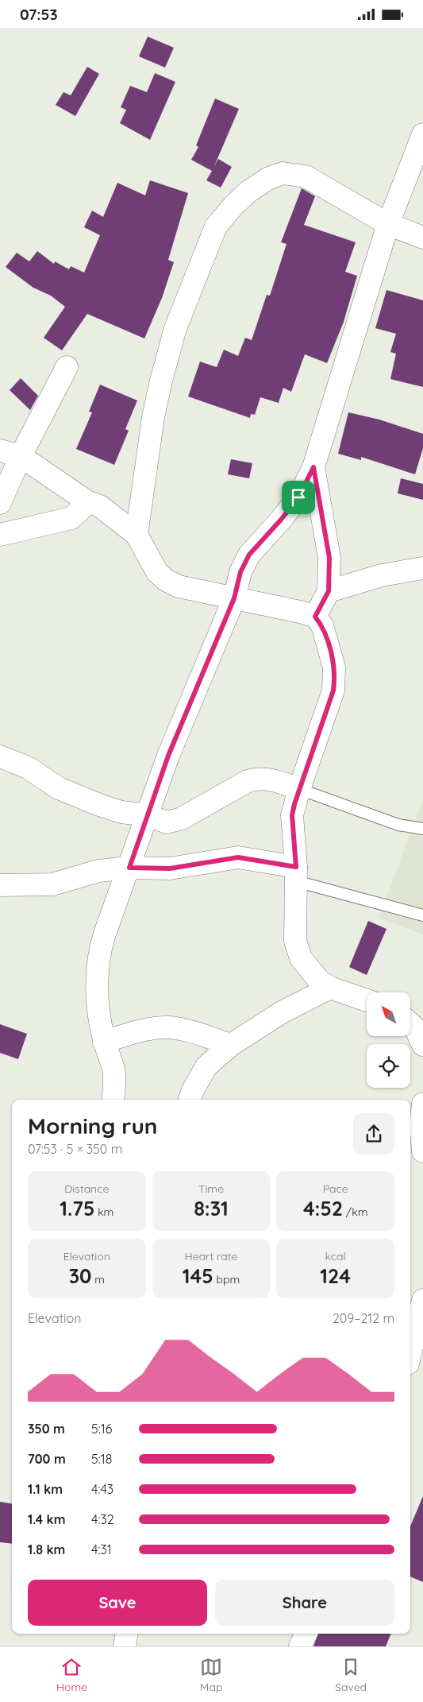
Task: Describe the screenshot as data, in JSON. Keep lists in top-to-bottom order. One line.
{"north":"top left","page":{"status":"07:53","heading":["Morning run","07:53 · 5 × 350 m"],"stats":[["Distance","1.75 km"],["Time","8:31"],["Pace","4:52 /km"],["Elevation","30 m"],["Heart rate","145 bpm"],["kcal","124"]],"chart":["Elevation","209–212 m"],"list":[{"name":"350 m","note":"5:16"},{"name":"700 m","note":"5:18"},{"name":"1.1 km","note":"4:43"},{"name":"1.4 km","note":"4:32"},{"name":"1.8 km","note":"4:31"}],"buttons":["Save","Share"],"tabs":["Home","Map","Saved"]}}
